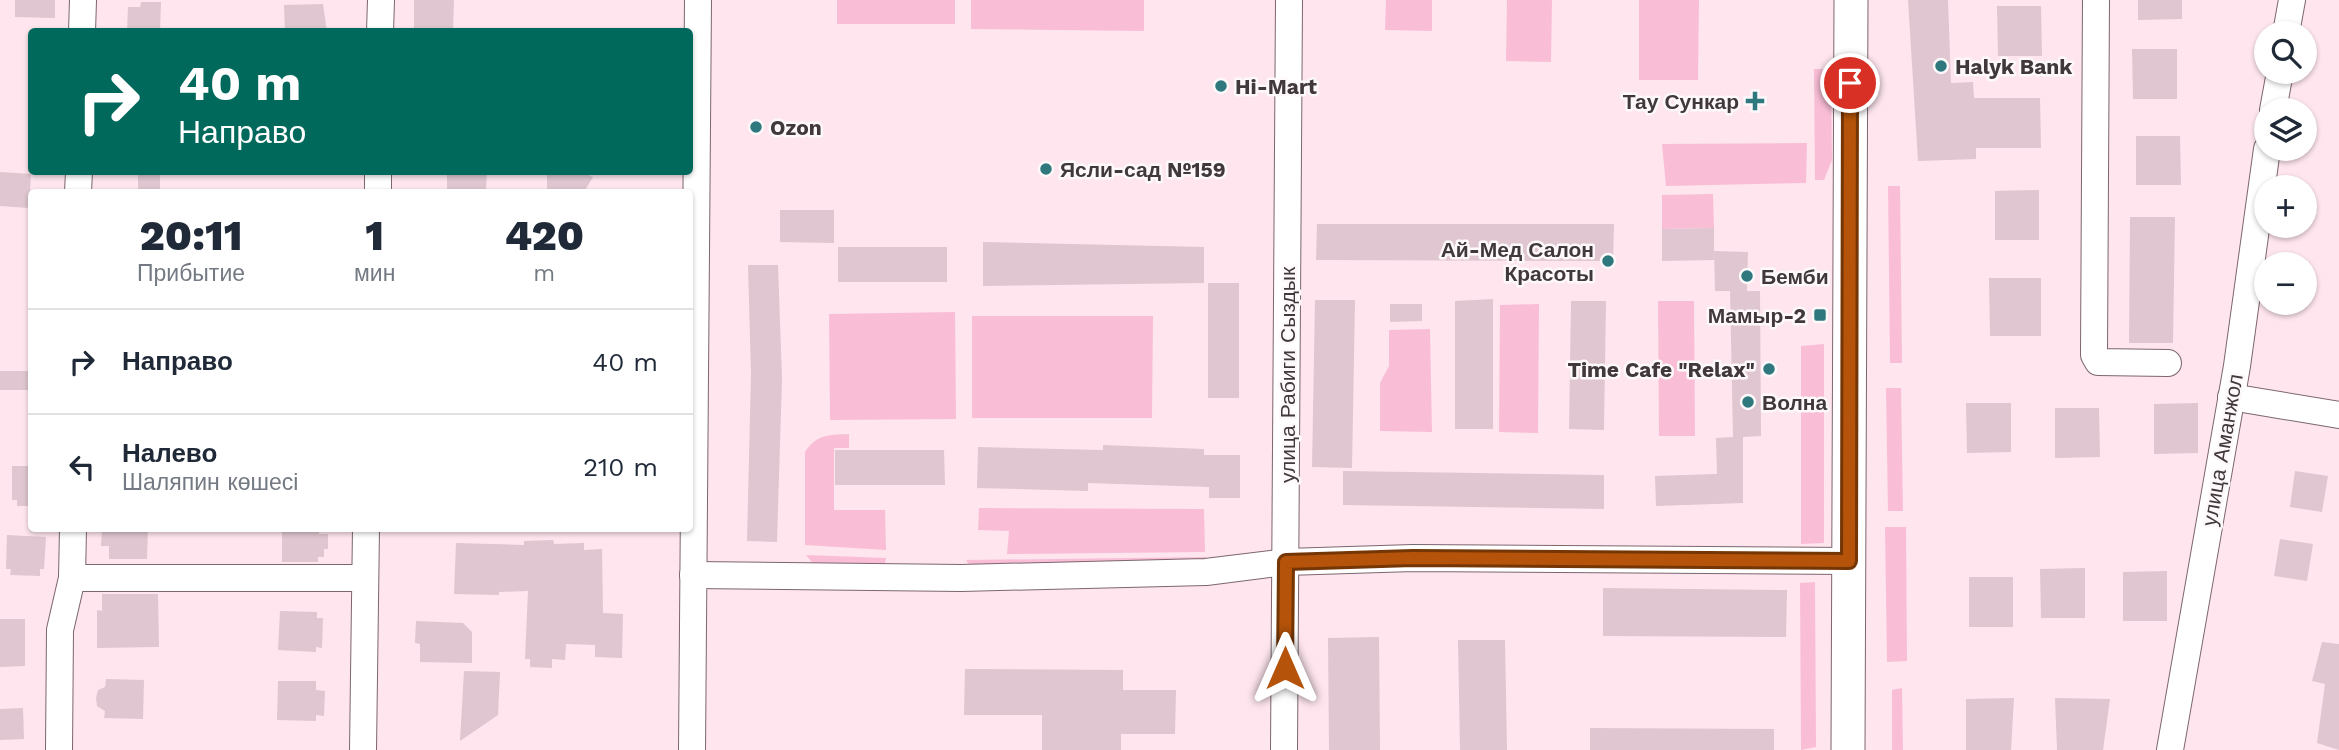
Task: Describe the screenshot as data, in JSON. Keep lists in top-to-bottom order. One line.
{"streets":{"street":["улица Рабиги Сыздык","улица Аманжол"]},"places":{"other":["Halyk Bank","Hi-Mart","Ozon","Ясли-сад №159","Ай-Мед Салон Красоты","Бемби","Time Cafe \"Relax\"","Волна"],"health":["Тау Сункар"],"transit":["Мамыр-2"]},"page":{"map_buttons":["+","−"],"turn":["40 m","Направо"],"eta":["20:11","Прибытие","1","мин","420","m"],"list":[{"name":"Направо","value":"40 m"},{"name":"Налево","note":"Шаляпин көшесі","value":"210 m"}]}}
